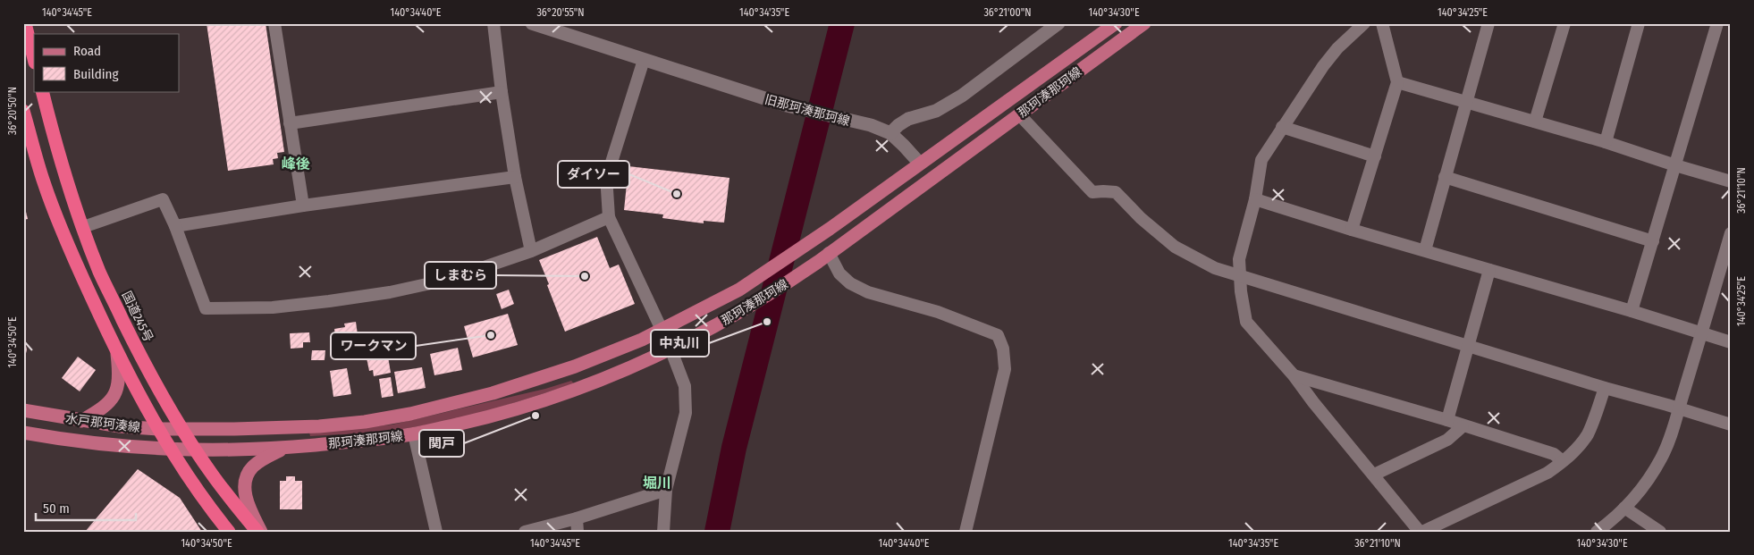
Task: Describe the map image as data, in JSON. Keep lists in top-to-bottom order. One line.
{"streets":{"highway":["国道245号"],"main road":["那珂湊那珂線","水戸那珂湊線"],"street":["旧那珂湊那珂線"]},"crossings":[["那珂湊那珂線","旧那珂湊那珂線"],["那珂湊那珂線","国道245号"],["那珂湊那珂線","水戸那珂湊線"],["国道245号","水戸那珂湊線"]],"districts":["峰後","堀川"],"places":["ダイソー","しまむら","中丸川","ワークマン","関戸"],"legend":["Road","Building"],"scale_bar":"50 m","coordinates":["140°34'45\"E","140°34'40\"E","36°20'55\"N","140°34'35\"E","36°21'00\"N","140°34'30\"E","140°34'25\"E","36°20'50\"N","36°21'10\"N","140°34'50\"E"]}
